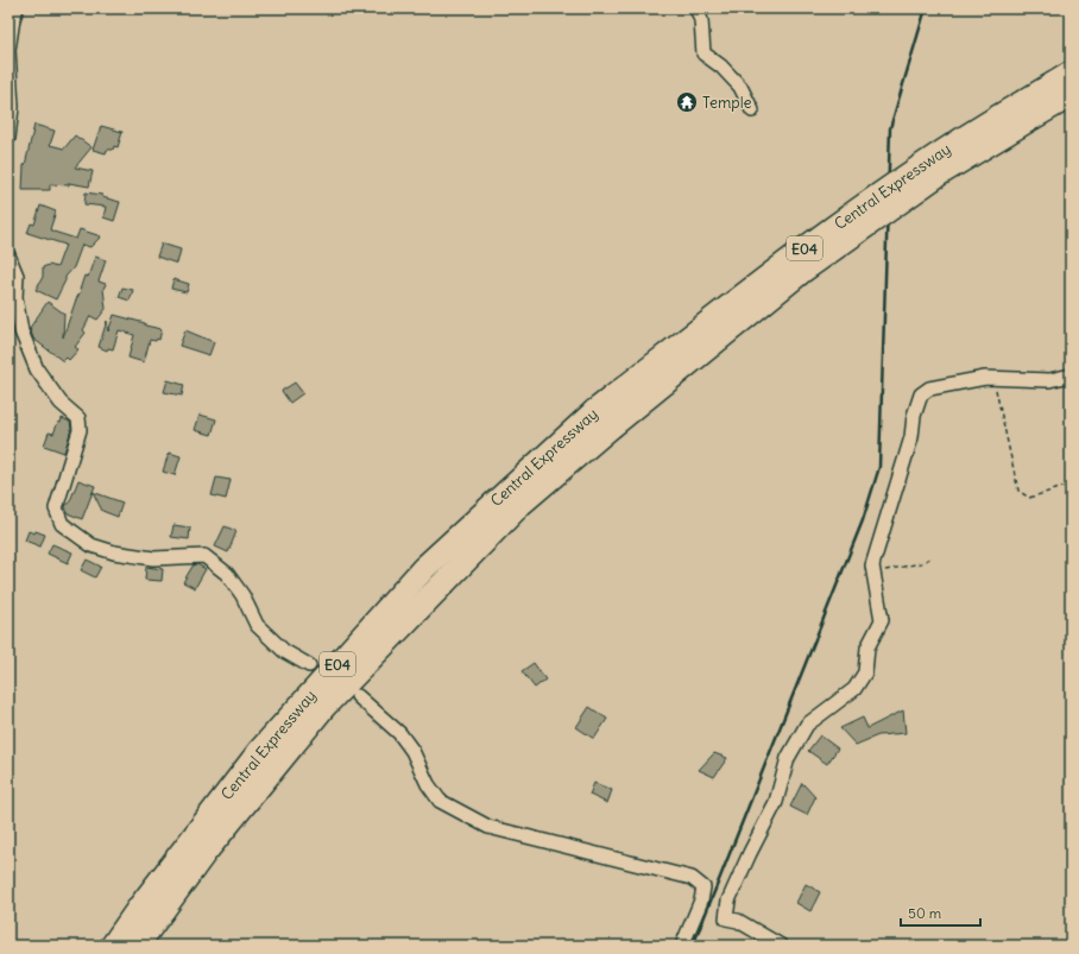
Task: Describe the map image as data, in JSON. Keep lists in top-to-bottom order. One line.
{"streets":{"highway":["Central Expressway","E04"]},"places":{"temple":["Temple"]},"scale_bar":"50 m"}
